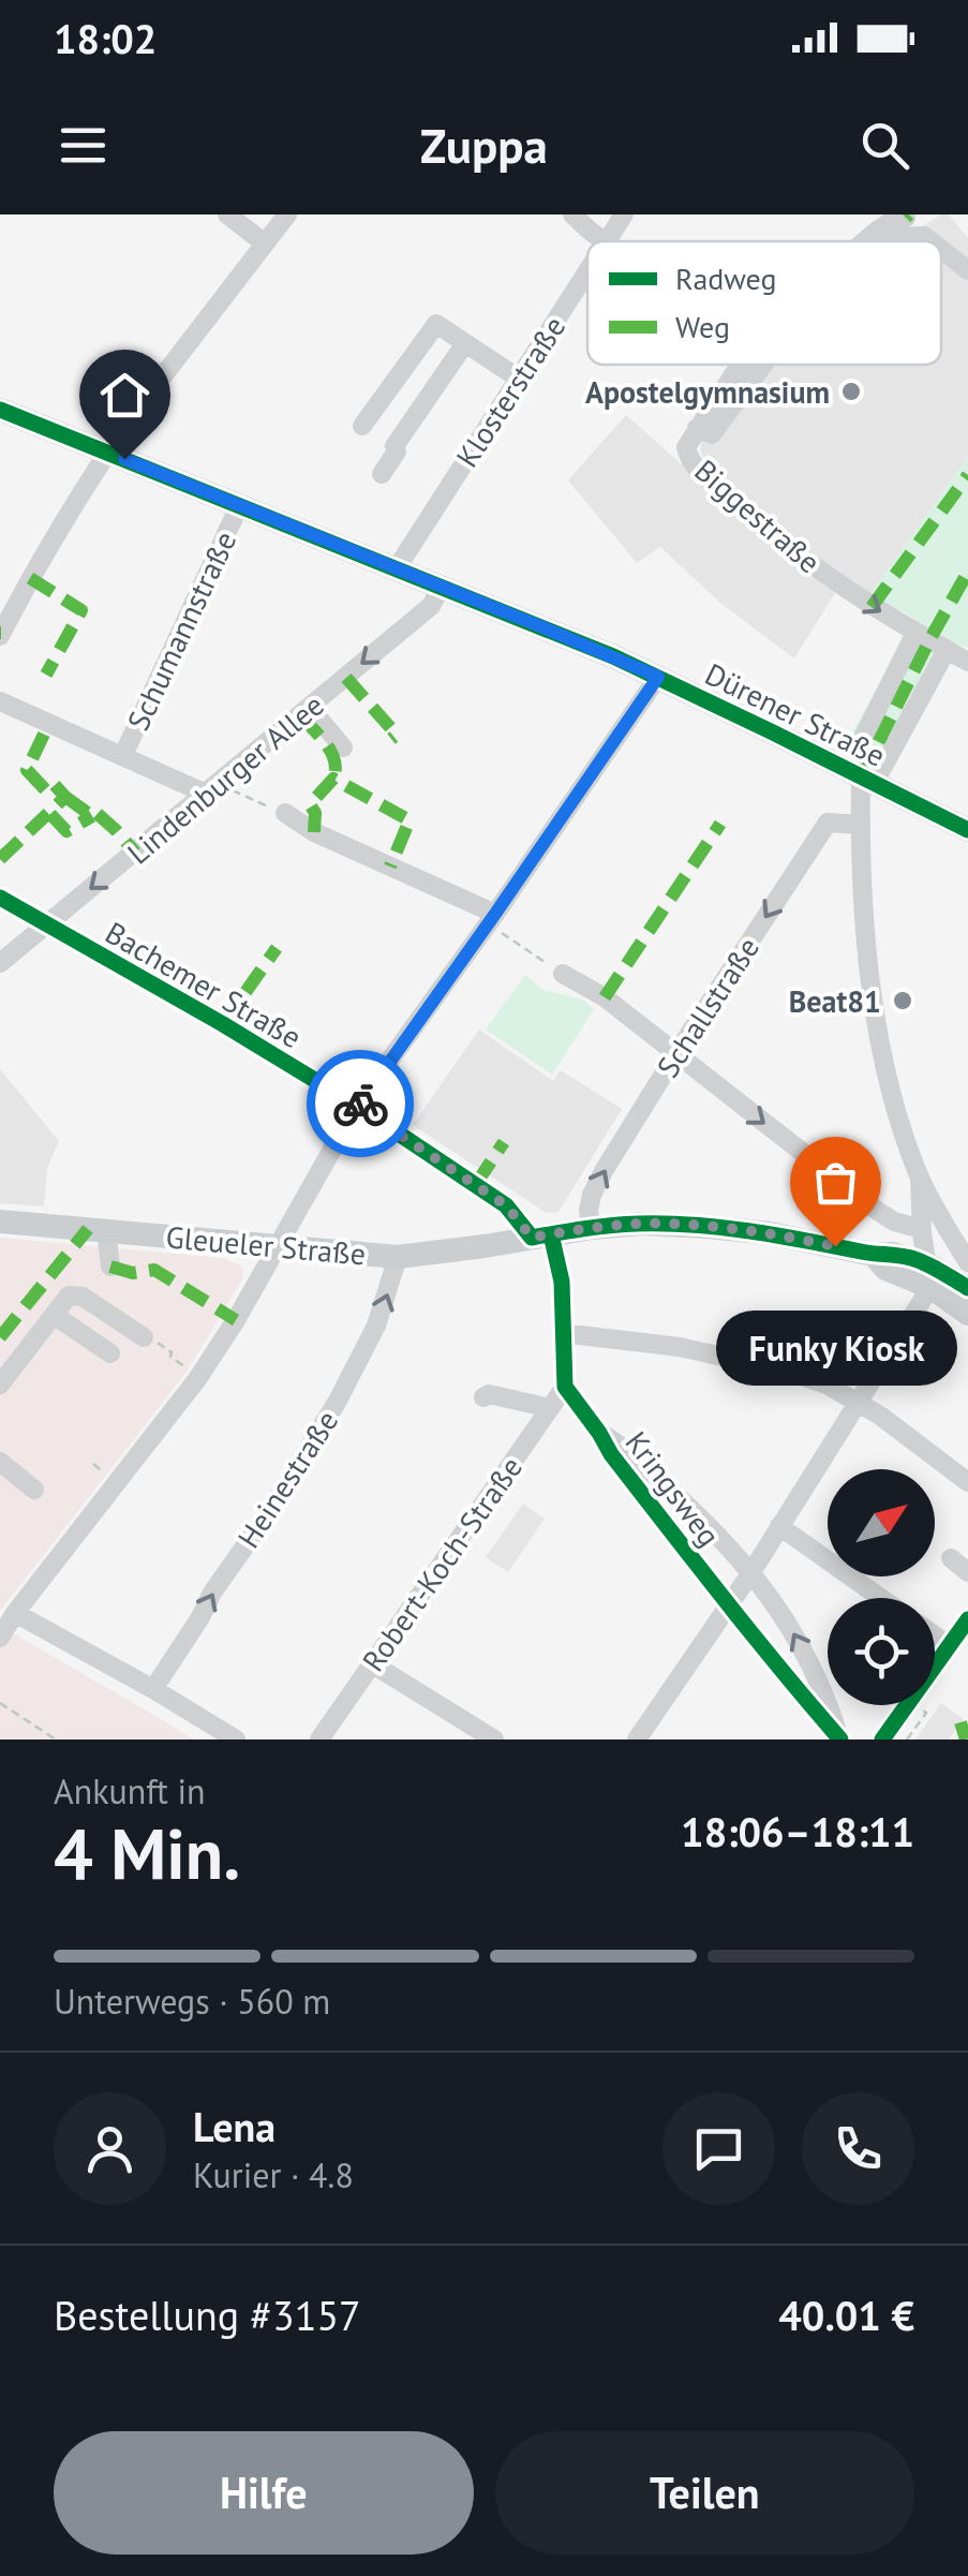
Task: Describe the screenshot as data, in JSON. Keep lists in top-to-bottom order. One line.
{"streets":{"main road":["Dürener Straße","Gleueler Straße"],"street":["Klosterstraße","Biggestraße","Schumannstraße","Lindenburger Allee","Bachemer Straße","Schallstraße","Heinestraße","Kringsweg","Robert-Koch-Straße"]},"crossings":[["Klosterstraße","Dürener Straße"],["Schumannstraße","Dürener Straße"],["Dürener Straße","Lindenburger Allee"],["Lindenburger Allee","Bachemer Straße"],["Bachemer Straße","Gleueler Straße"],["Gleueler Straße","Heinestraße"],["Kringsweg","Robert-Koch-Straße"]],"one_way":["Biggestraße","Lindenburger Allee"],"places":["Apostelgymnasium","Beat81","Funky Kiosk"],"legend":["Radweg","Weg"],"north":"top right","page":{"status":"18:02","header":"Zuppa","bubble":"Funky Kiosk","heading":["4 Min.","Ankunft in","18:06–18:11"],"panel":["Lena","Kurier · 4.8","Bestellung #3157","40.01 €"],"bar":"Unterwegs · 560 m","buttons":["Hilfe","Teilen"]}}
